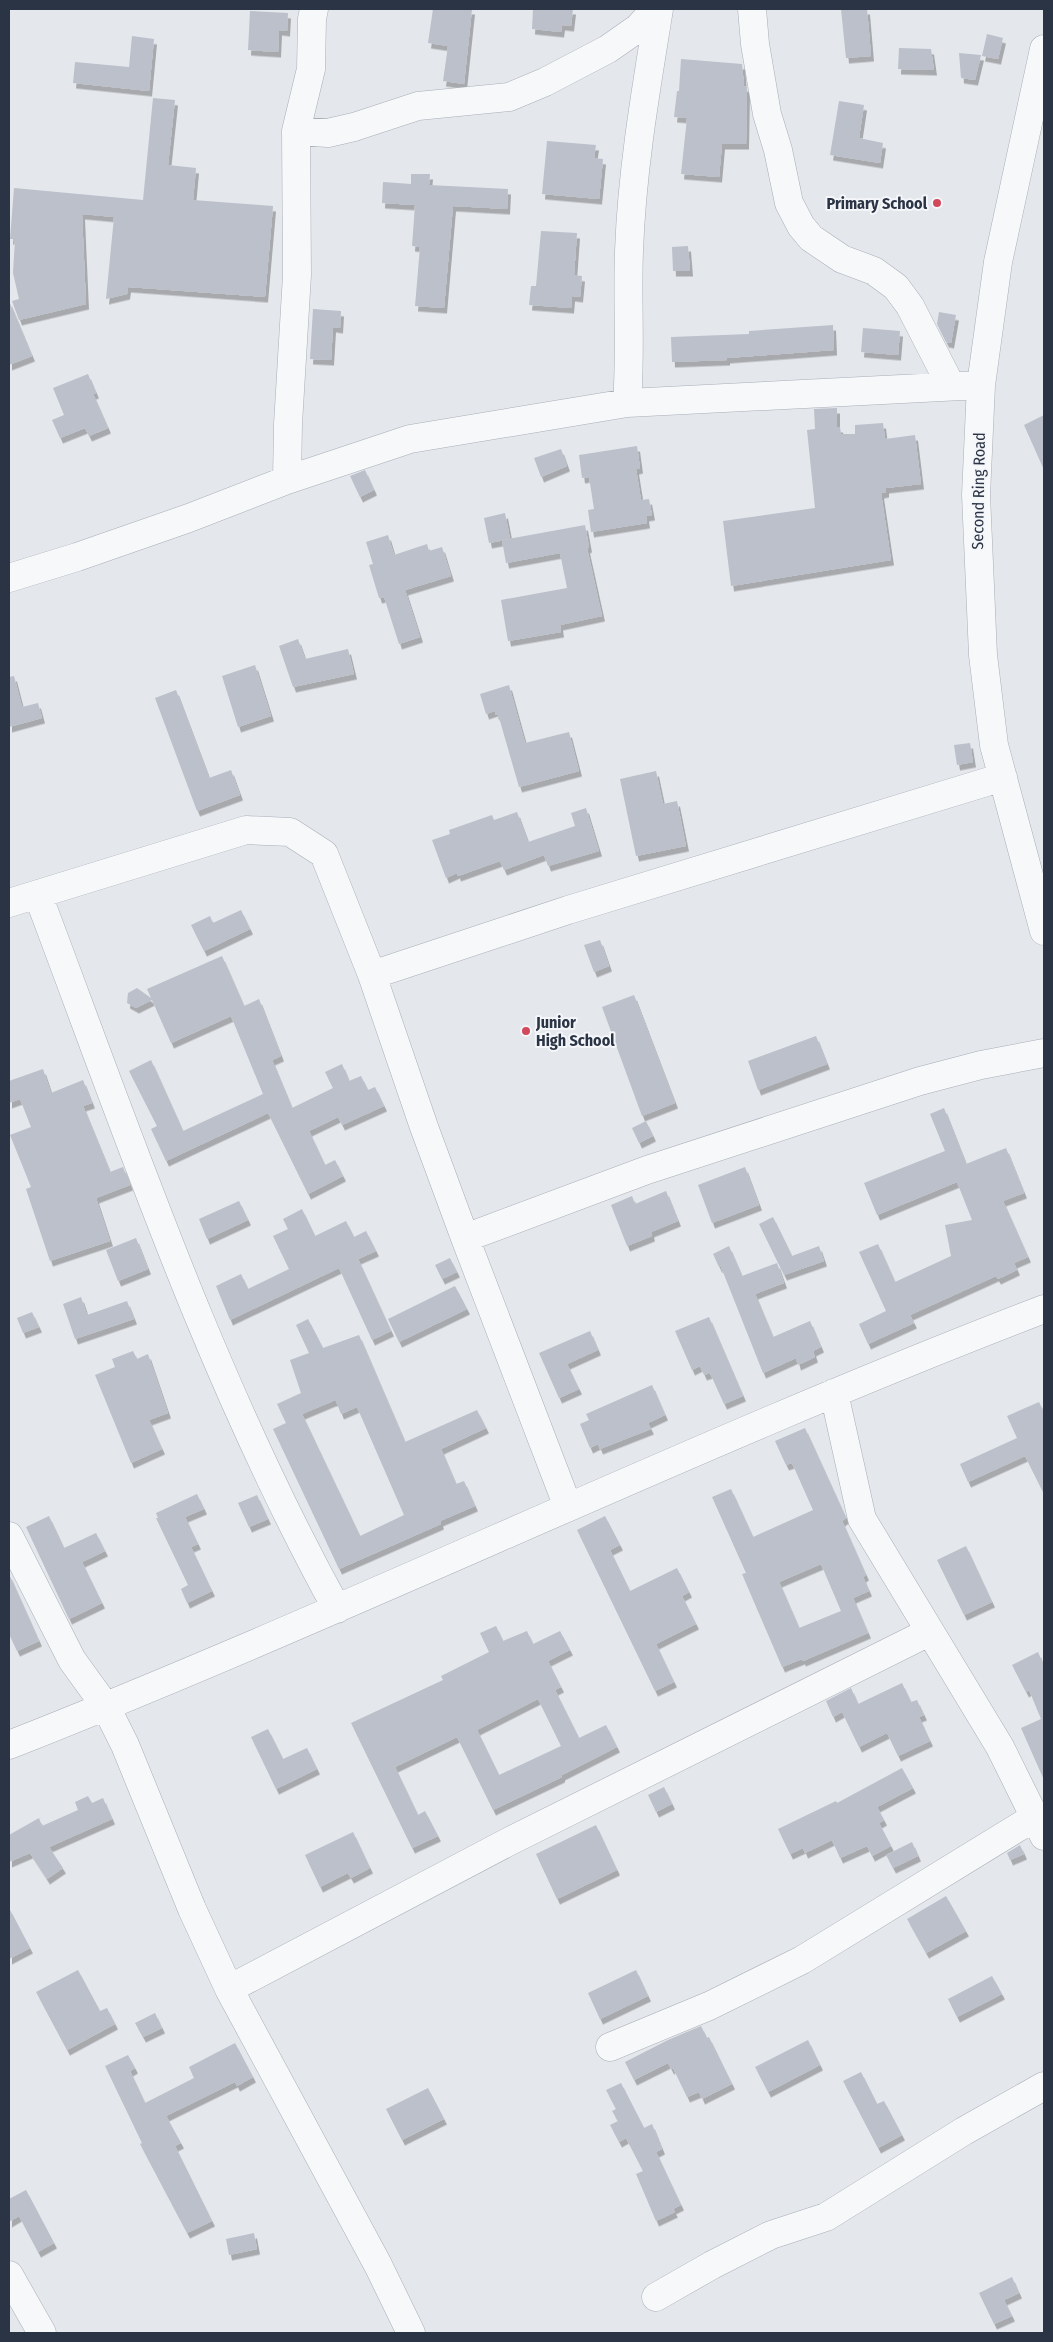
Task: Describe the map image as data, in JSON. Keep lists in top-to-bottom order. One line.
{"streets":{"street":["Second Ring Road"]},"places":["Primary School","Junior High School"]}
